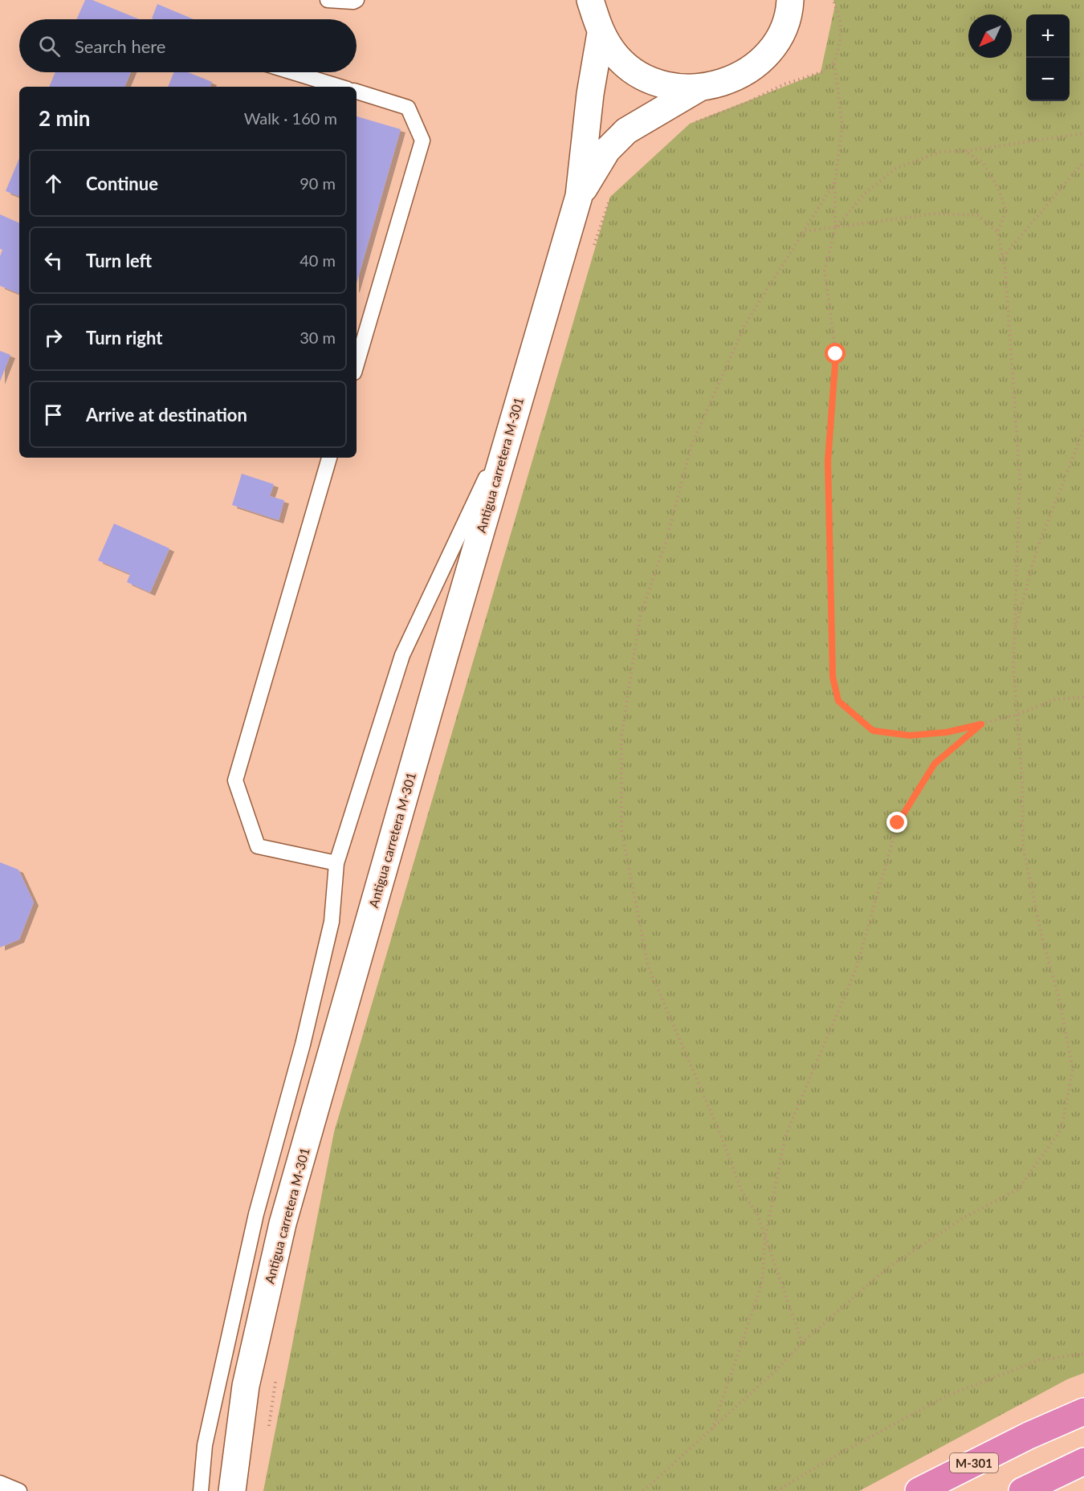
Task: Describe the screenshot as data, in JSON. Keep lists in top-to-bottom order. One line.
{"streets":{"highway":["M-301"],"street":["Antigua carretera M-301"]},"north":"bottom left","page":{"map_buttons":["+","−"],"search":"Search here","heading":["2 min","Walk · 160 m"],"list":[["Continue","90 m"],["Turn left","40 m"],["Turn right","30 m"],"Arrive at destination"]}}
